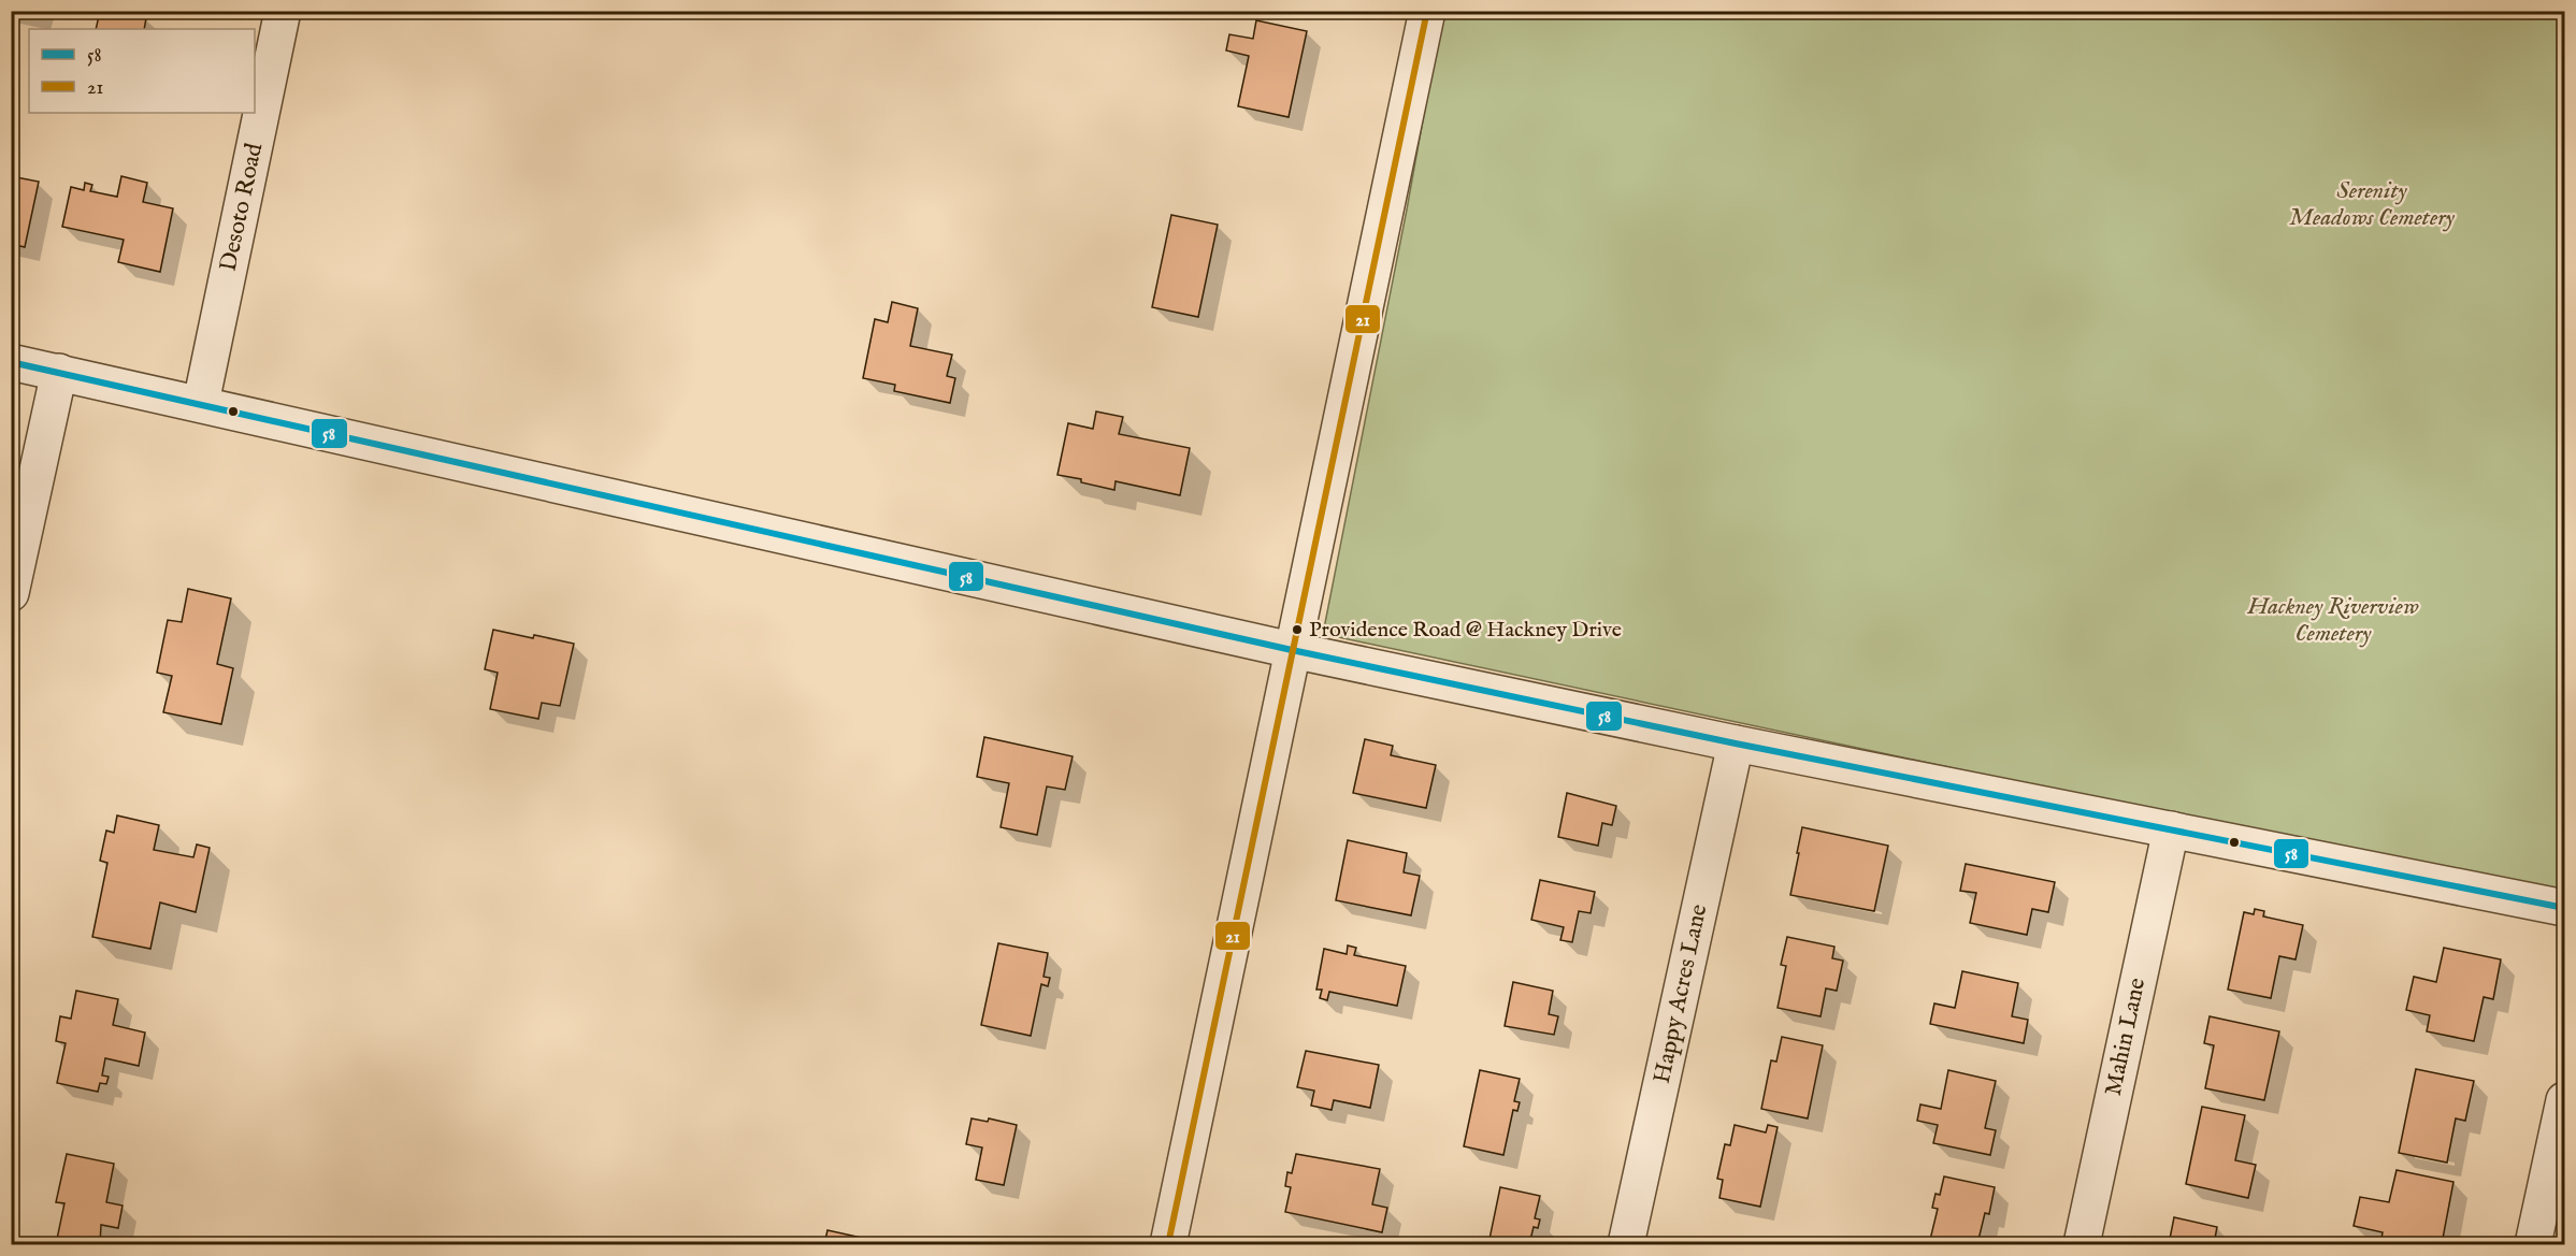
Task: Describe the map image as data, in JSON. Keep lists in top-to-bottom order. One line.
{"streets":{"street":["Desoto Road","Happy Acres Lane","Mahin Lane"]},"parks":["Serenity Meadows Cemetery","Hackney Riverview Cemetery"],"places":["Providence Road @ Hackney Drive"],"lines":["transit line 21","transit line 58"],"legend":["58","21"]}
